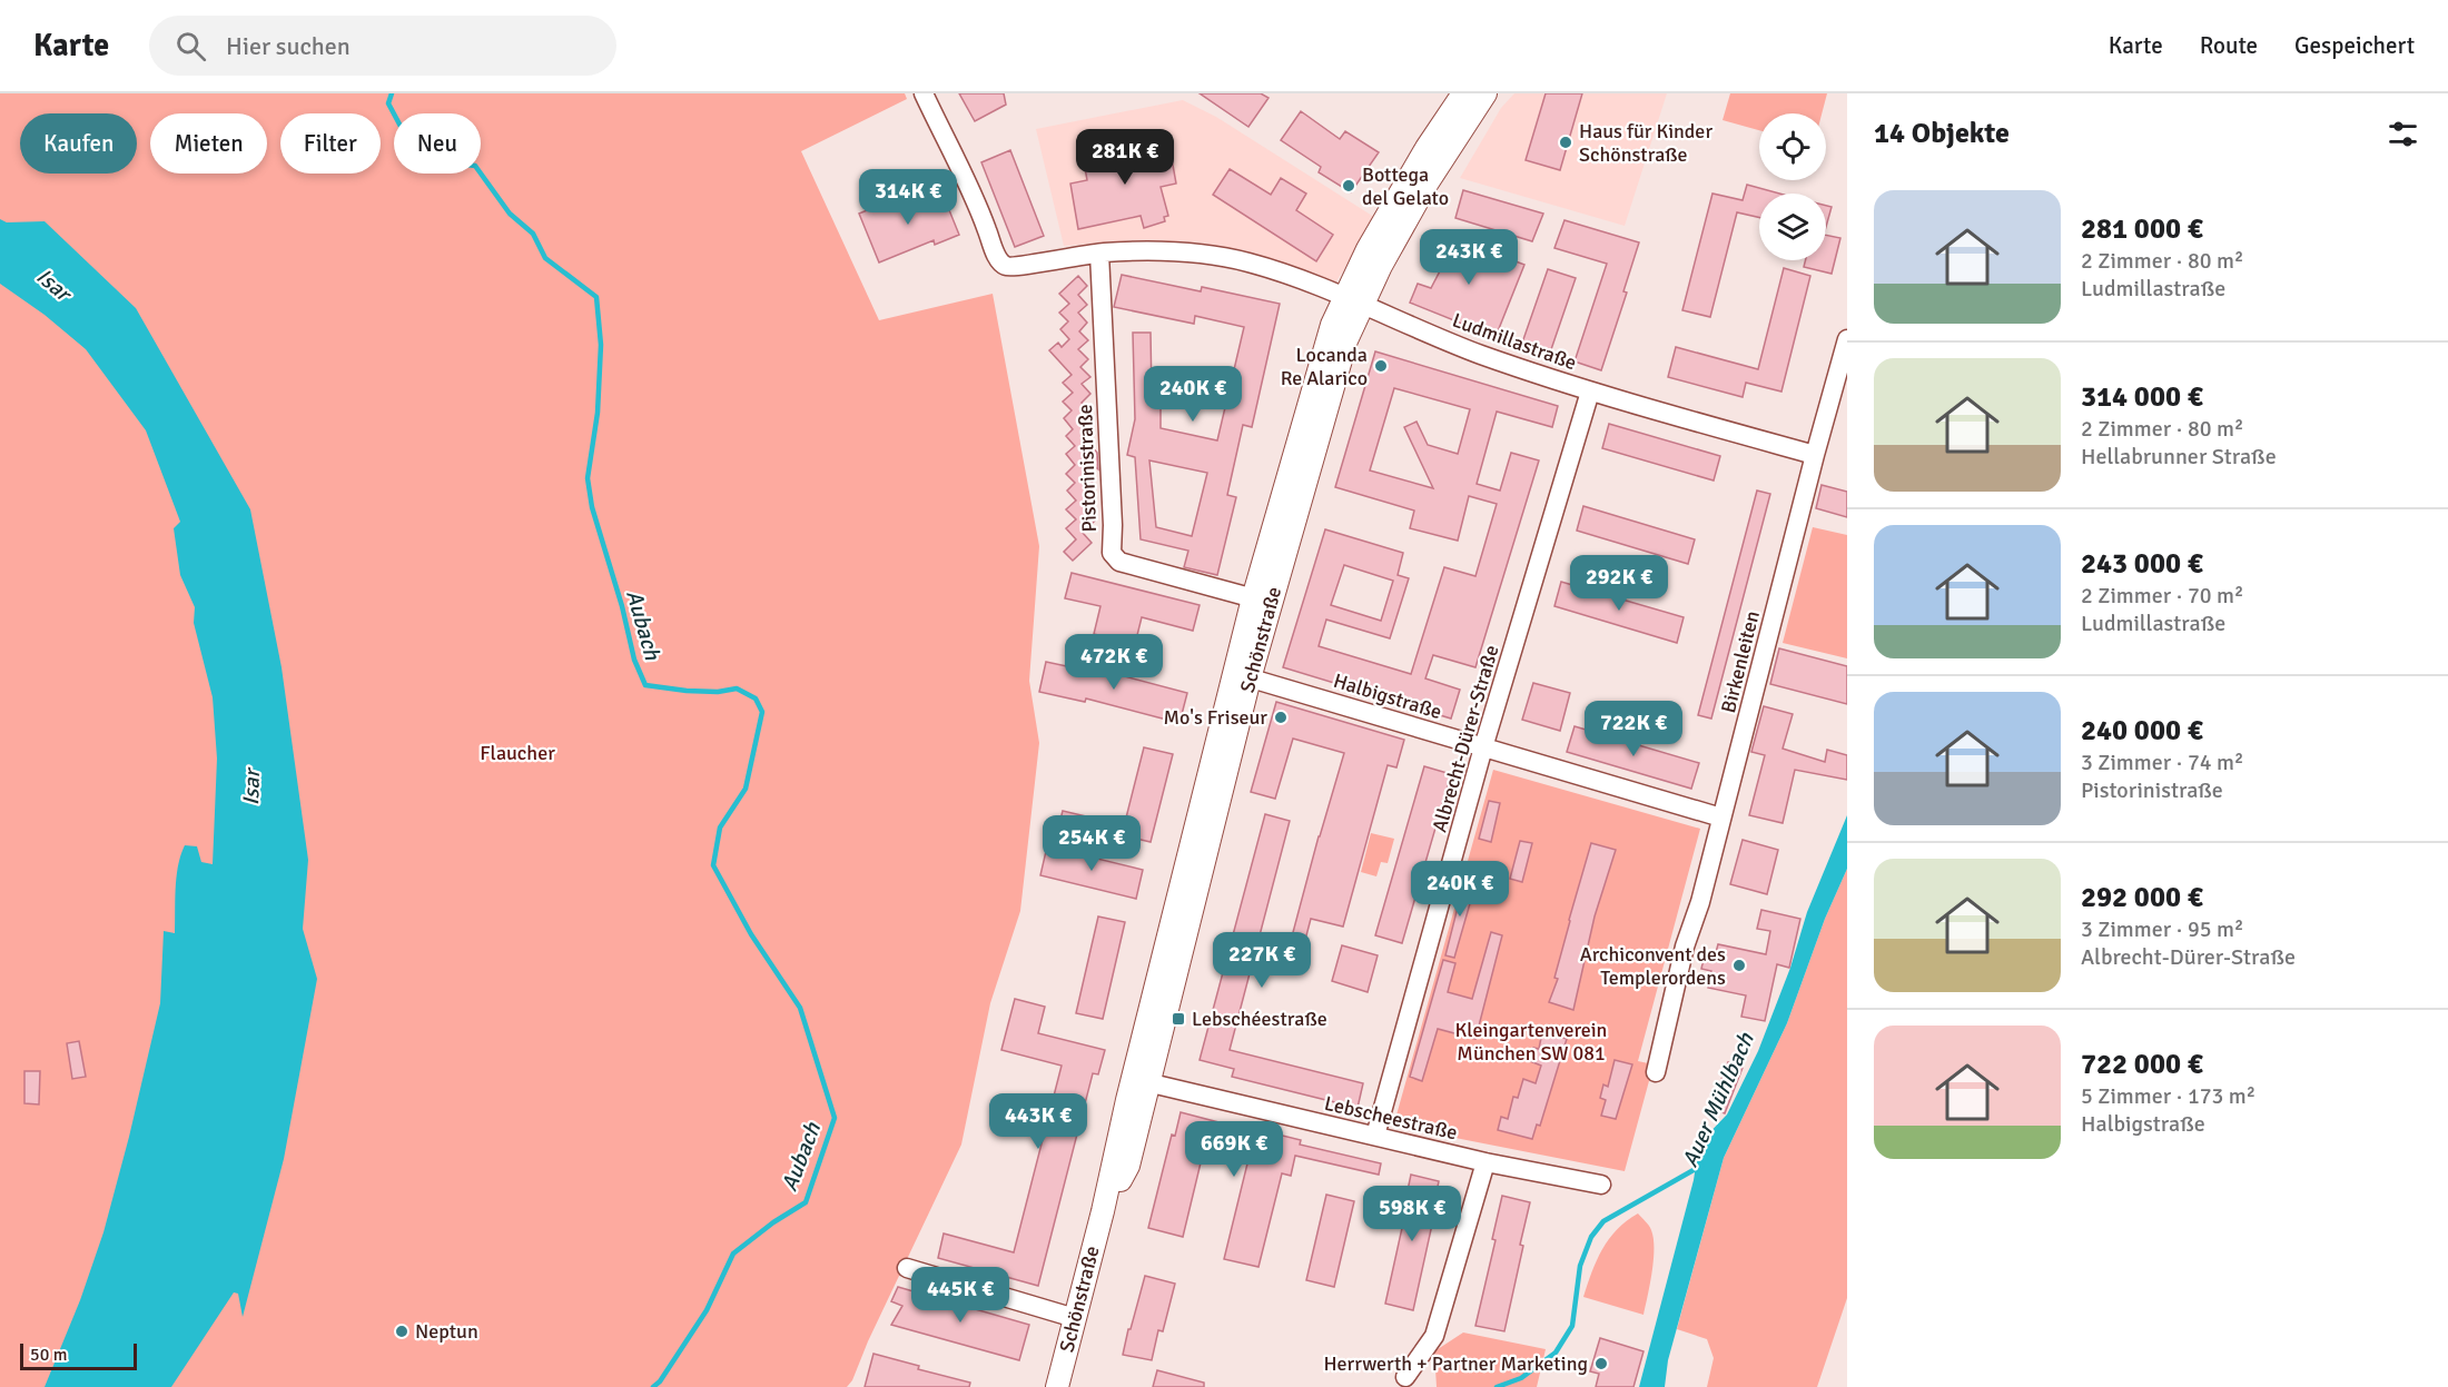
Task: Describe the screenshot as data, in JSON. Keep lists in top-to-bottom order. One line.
{"streets":{"street":["Ludmillastraße","Pistorinistraße","Schönstraße","Birkenleiten","Halbigstraße","Albrecht-Dürer-Straße","Lebscheestraße"]},"crossings":[["Ludmillastraße","Pistorinistraße"],["Ludmillastraße","Schönstraße"],["Ludmillastraße","Birkenleiten"],["Ludmillastraße","Albrecht-Dürer-Straße"],["Pistorinistraße","Schönstraße"],["Schönstraße","Halbigstraße"],["Schönstraße","Lebscheestraße"],["Birkenleiten","Halbigstraße"],["Halbigstraße","Albrecht-Dürer-Straße"],["Albrecht-Dürer-Straße","Lebscheestraße"]],"water":["Isar","Aubach","Auer Mühlbach"],"parks":["Flaucher","Kleingartenverein München SW 081"],"places":{"other":["Haus für Kinder Schönstraße","Bottega del Gelato","Locanda Re Alarico","Mo's Friseur","Archiconvent des Templerordens","Neptun","Herrwerth + Partner Marketing"],"transit":["Lebschéestraße"]},"scale_bar":"50 m","page":{"header":"Karte","search":"Hier suchen","nav":["Karte","Route","Gespeichert"],"heading":"14 Objekte","chip":["Kaufen","Mieten","Filter","Neu"],"price":["281K €","314K €","243K €","240K €","292K €","472K €","722K €","254K €","240K €","227K €","443K €","669K €","598K €","445K €"],"list":[{"name":"281 000 €","note":"2 Zimmer · 80 m² · Ludmillastraße"},{"name":"314 000 €","note":"2 Zimmer · 80 m² · Hellabrunner Straße"},{"name":"243 000 €","note":"2 Zimmer · 70 m² · Ludmillastraße"},{"name":"240 000 €","note":"3 Zimmer · 74 m² · Pistorinistraße"},{"name":"292 000 €","note":"3 Zimmer · 95 m² · Albrecht-Dürer-Straße"},{"name":"722 000 €","note":"5 Zimmer · 173 m² · Halbigstraße"}],"scale":"50 m"}}
